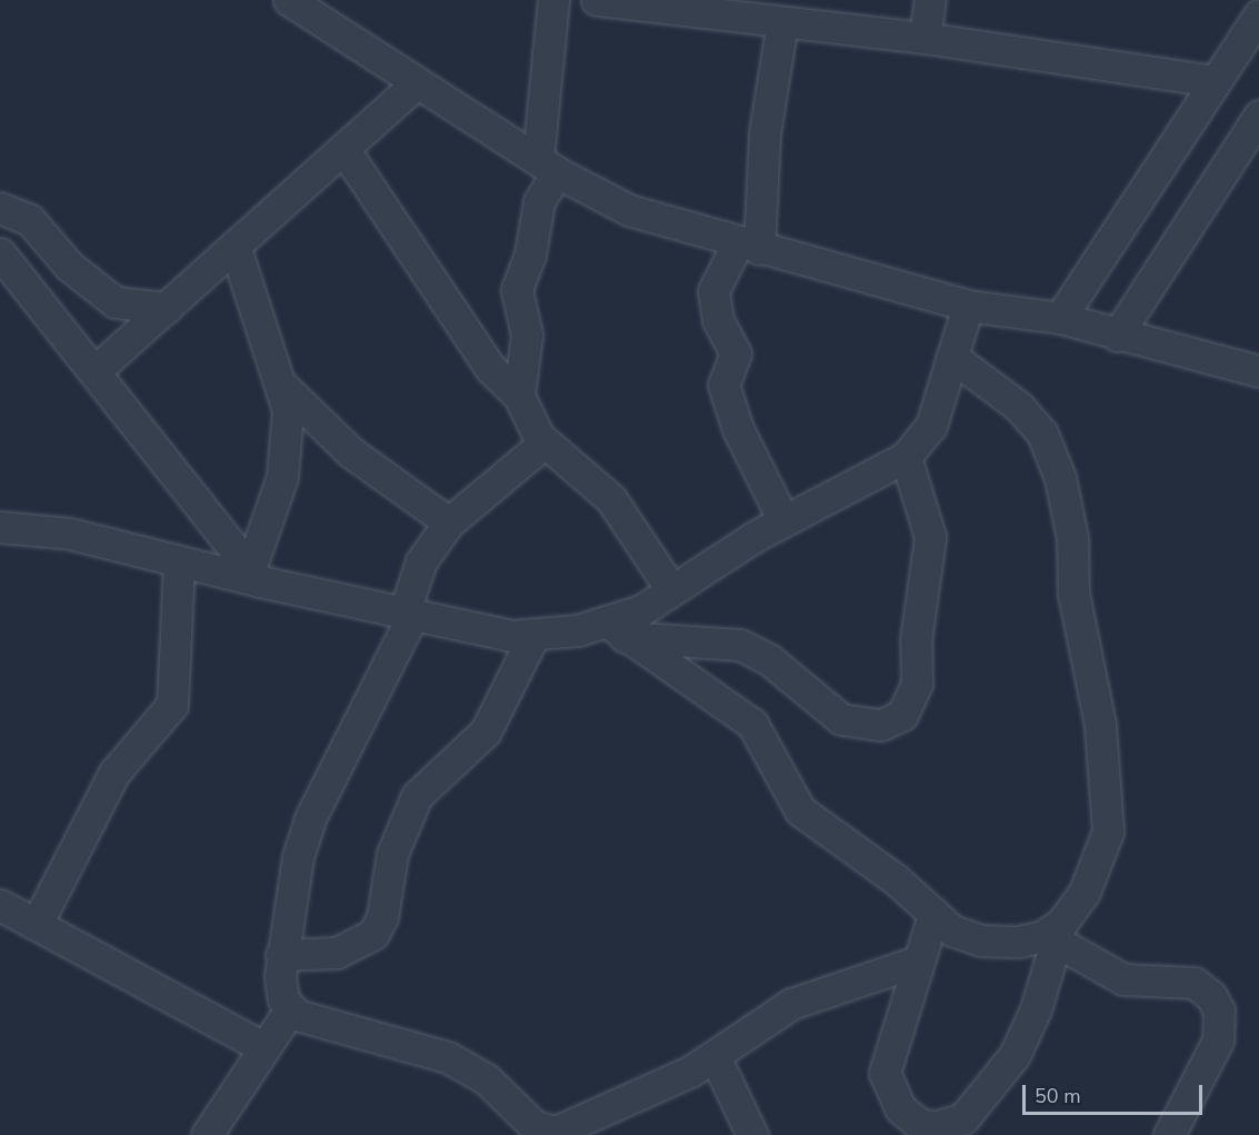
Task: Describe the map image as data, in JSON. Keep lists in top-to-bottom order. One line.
{"scale_bar":"50 m"}
